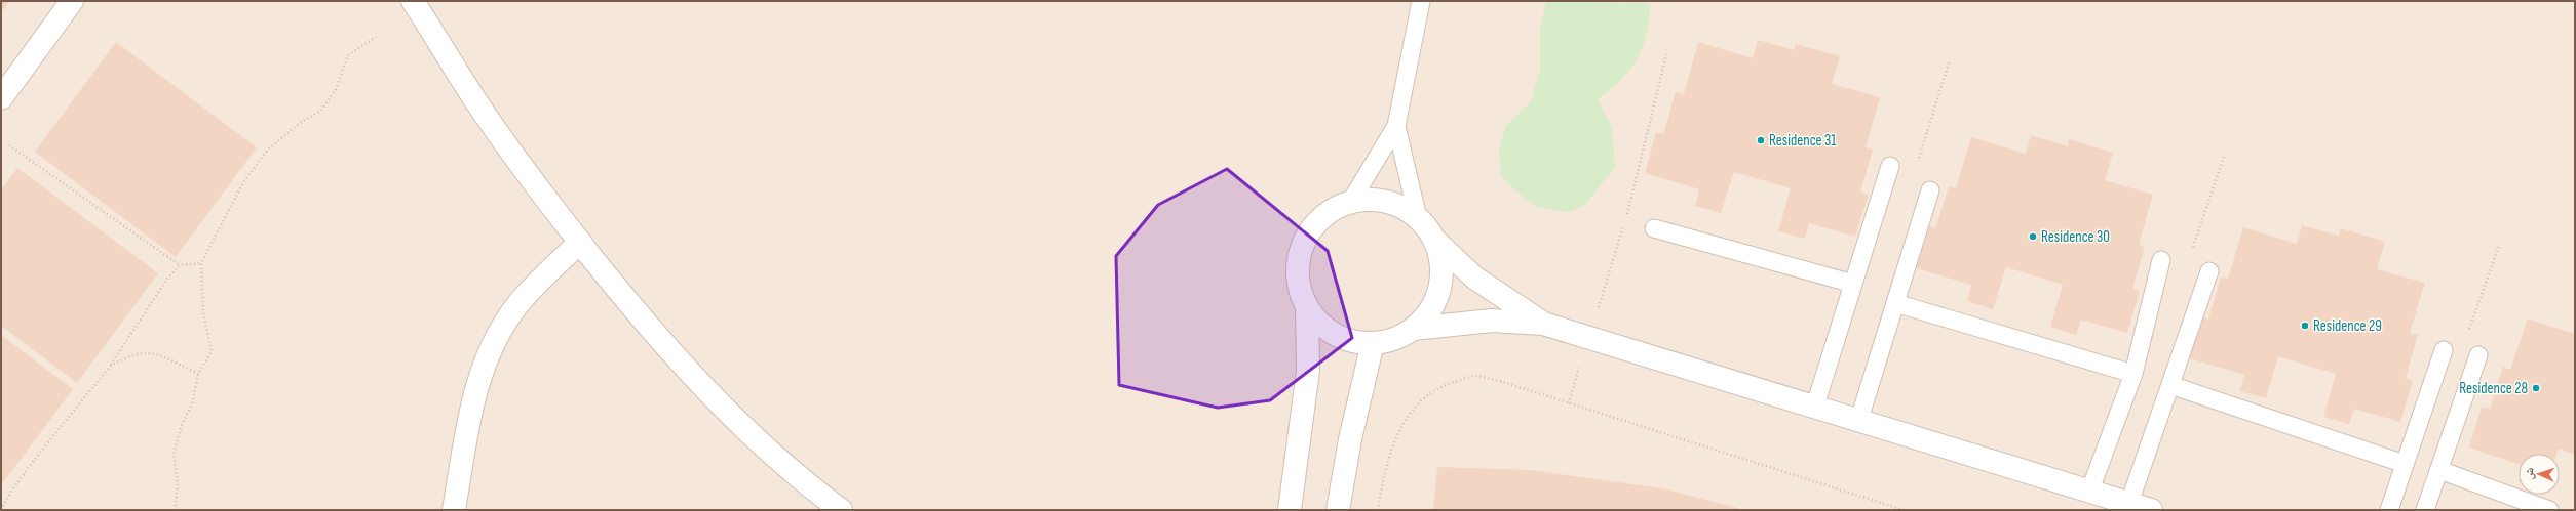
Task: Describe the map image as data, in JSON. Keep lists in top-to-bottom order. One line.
{"places":["Residence 31","Residence 30","Residence 29","Residence 28"],"north":"left"}
